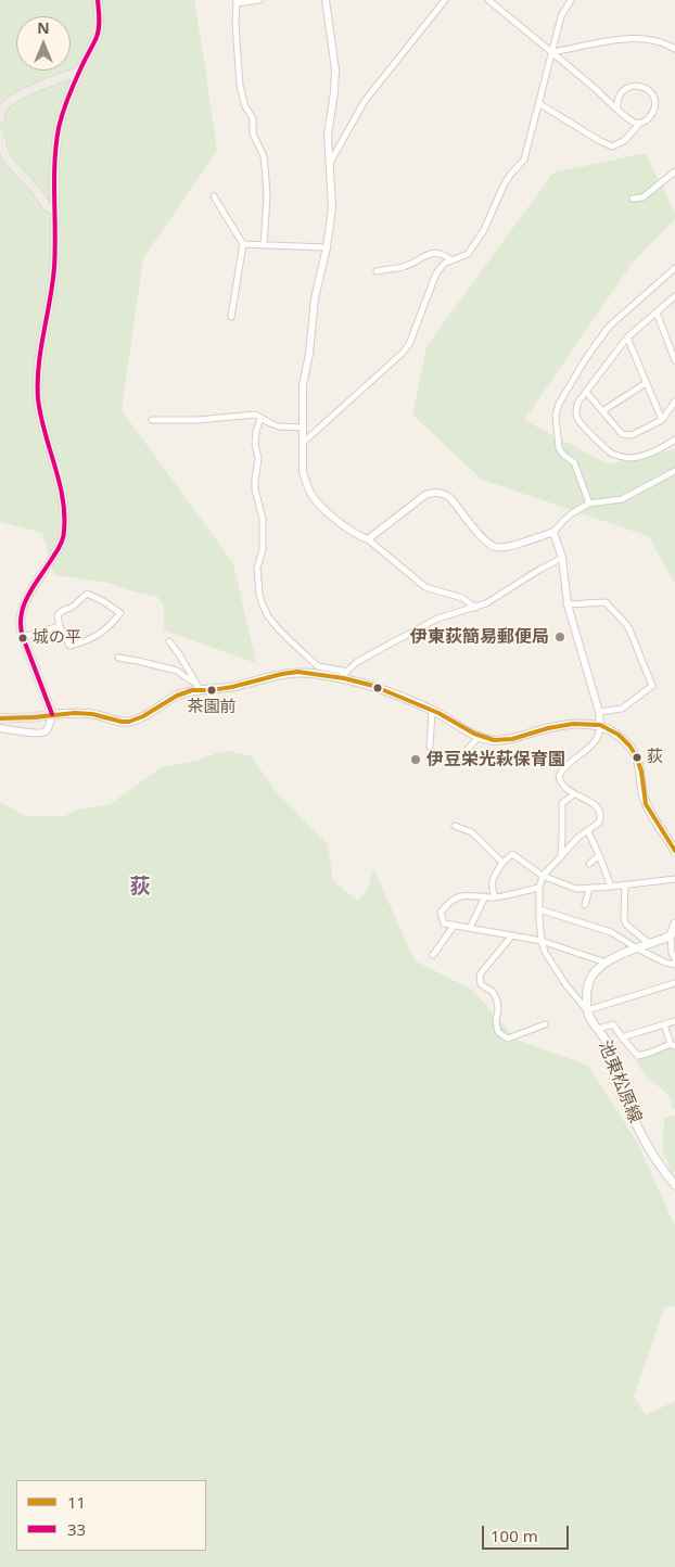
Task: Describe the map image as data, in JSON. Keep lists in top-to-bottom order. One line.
{"streets":{"main road":["池東松原線"]},"districts":["荻"],"places":["伊東荻簡易郵便局","城の平","茶園前","荻","伊豆栄光萩保育園"],"lines":["transit line 33","transit line 11"],"legend":["11","33"],"scale_bar":"100 m","north":"top"}
